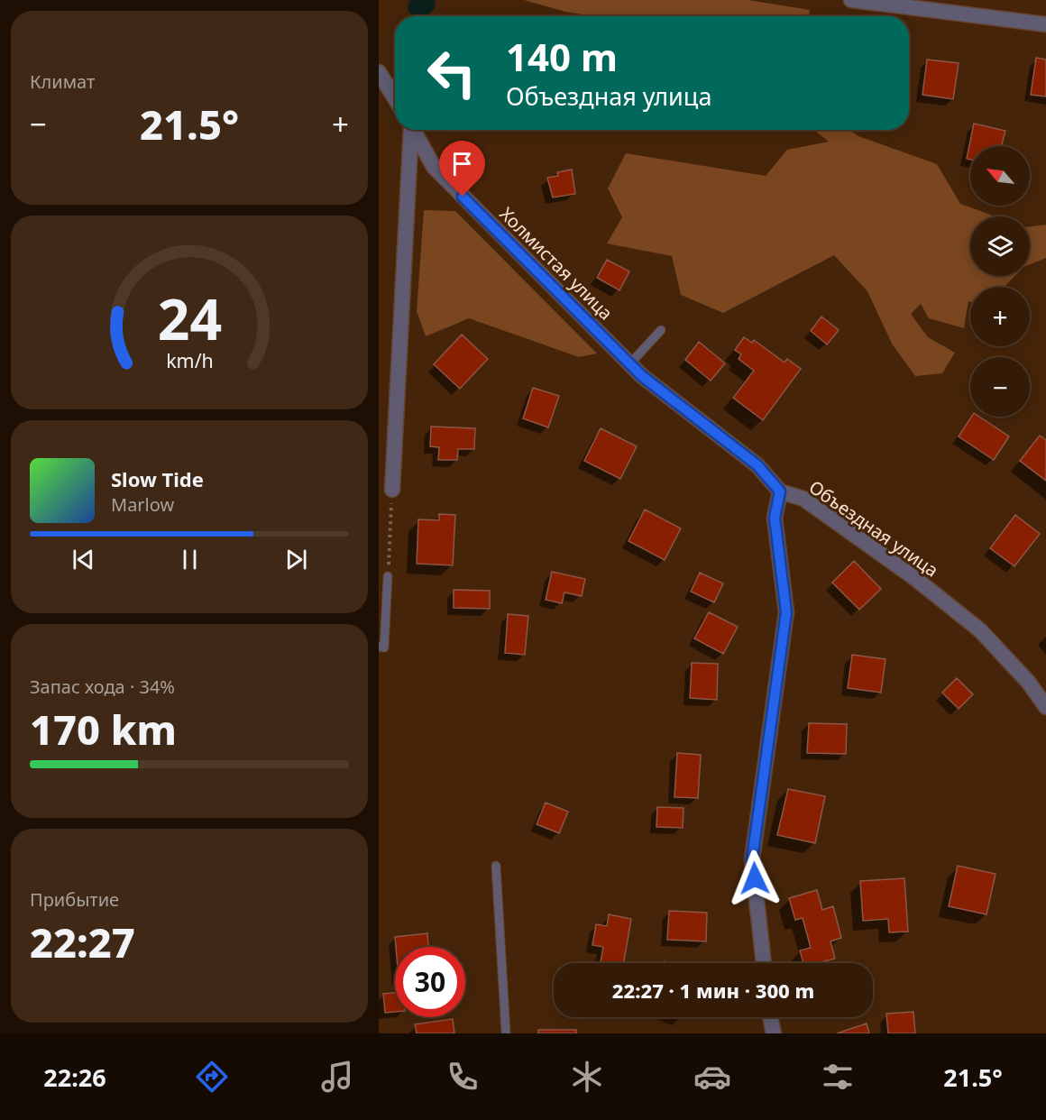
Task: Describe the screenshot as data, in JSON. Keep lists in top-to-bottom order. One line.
{"streets":{"street":["Холмистая улица","Объездная улица"]},"crossings":[["Холмистая улица","Объездная улица"]],"north":"top left","page":{"tile":["Климат",["Запас хода · 34%","170 km"],["Прибытие","22:27"]],"turn":["140 m","Объездная улица"],"heat":["−","21.5°","+"],"map_buttons":["+","−"],"song":["Slow Tide","Marlow"],"limit":"30","trip":"22:27 · 1 мин · 300 m","tabs":["22:26","21.5°"],"gauge":["24","km/h"]}}
